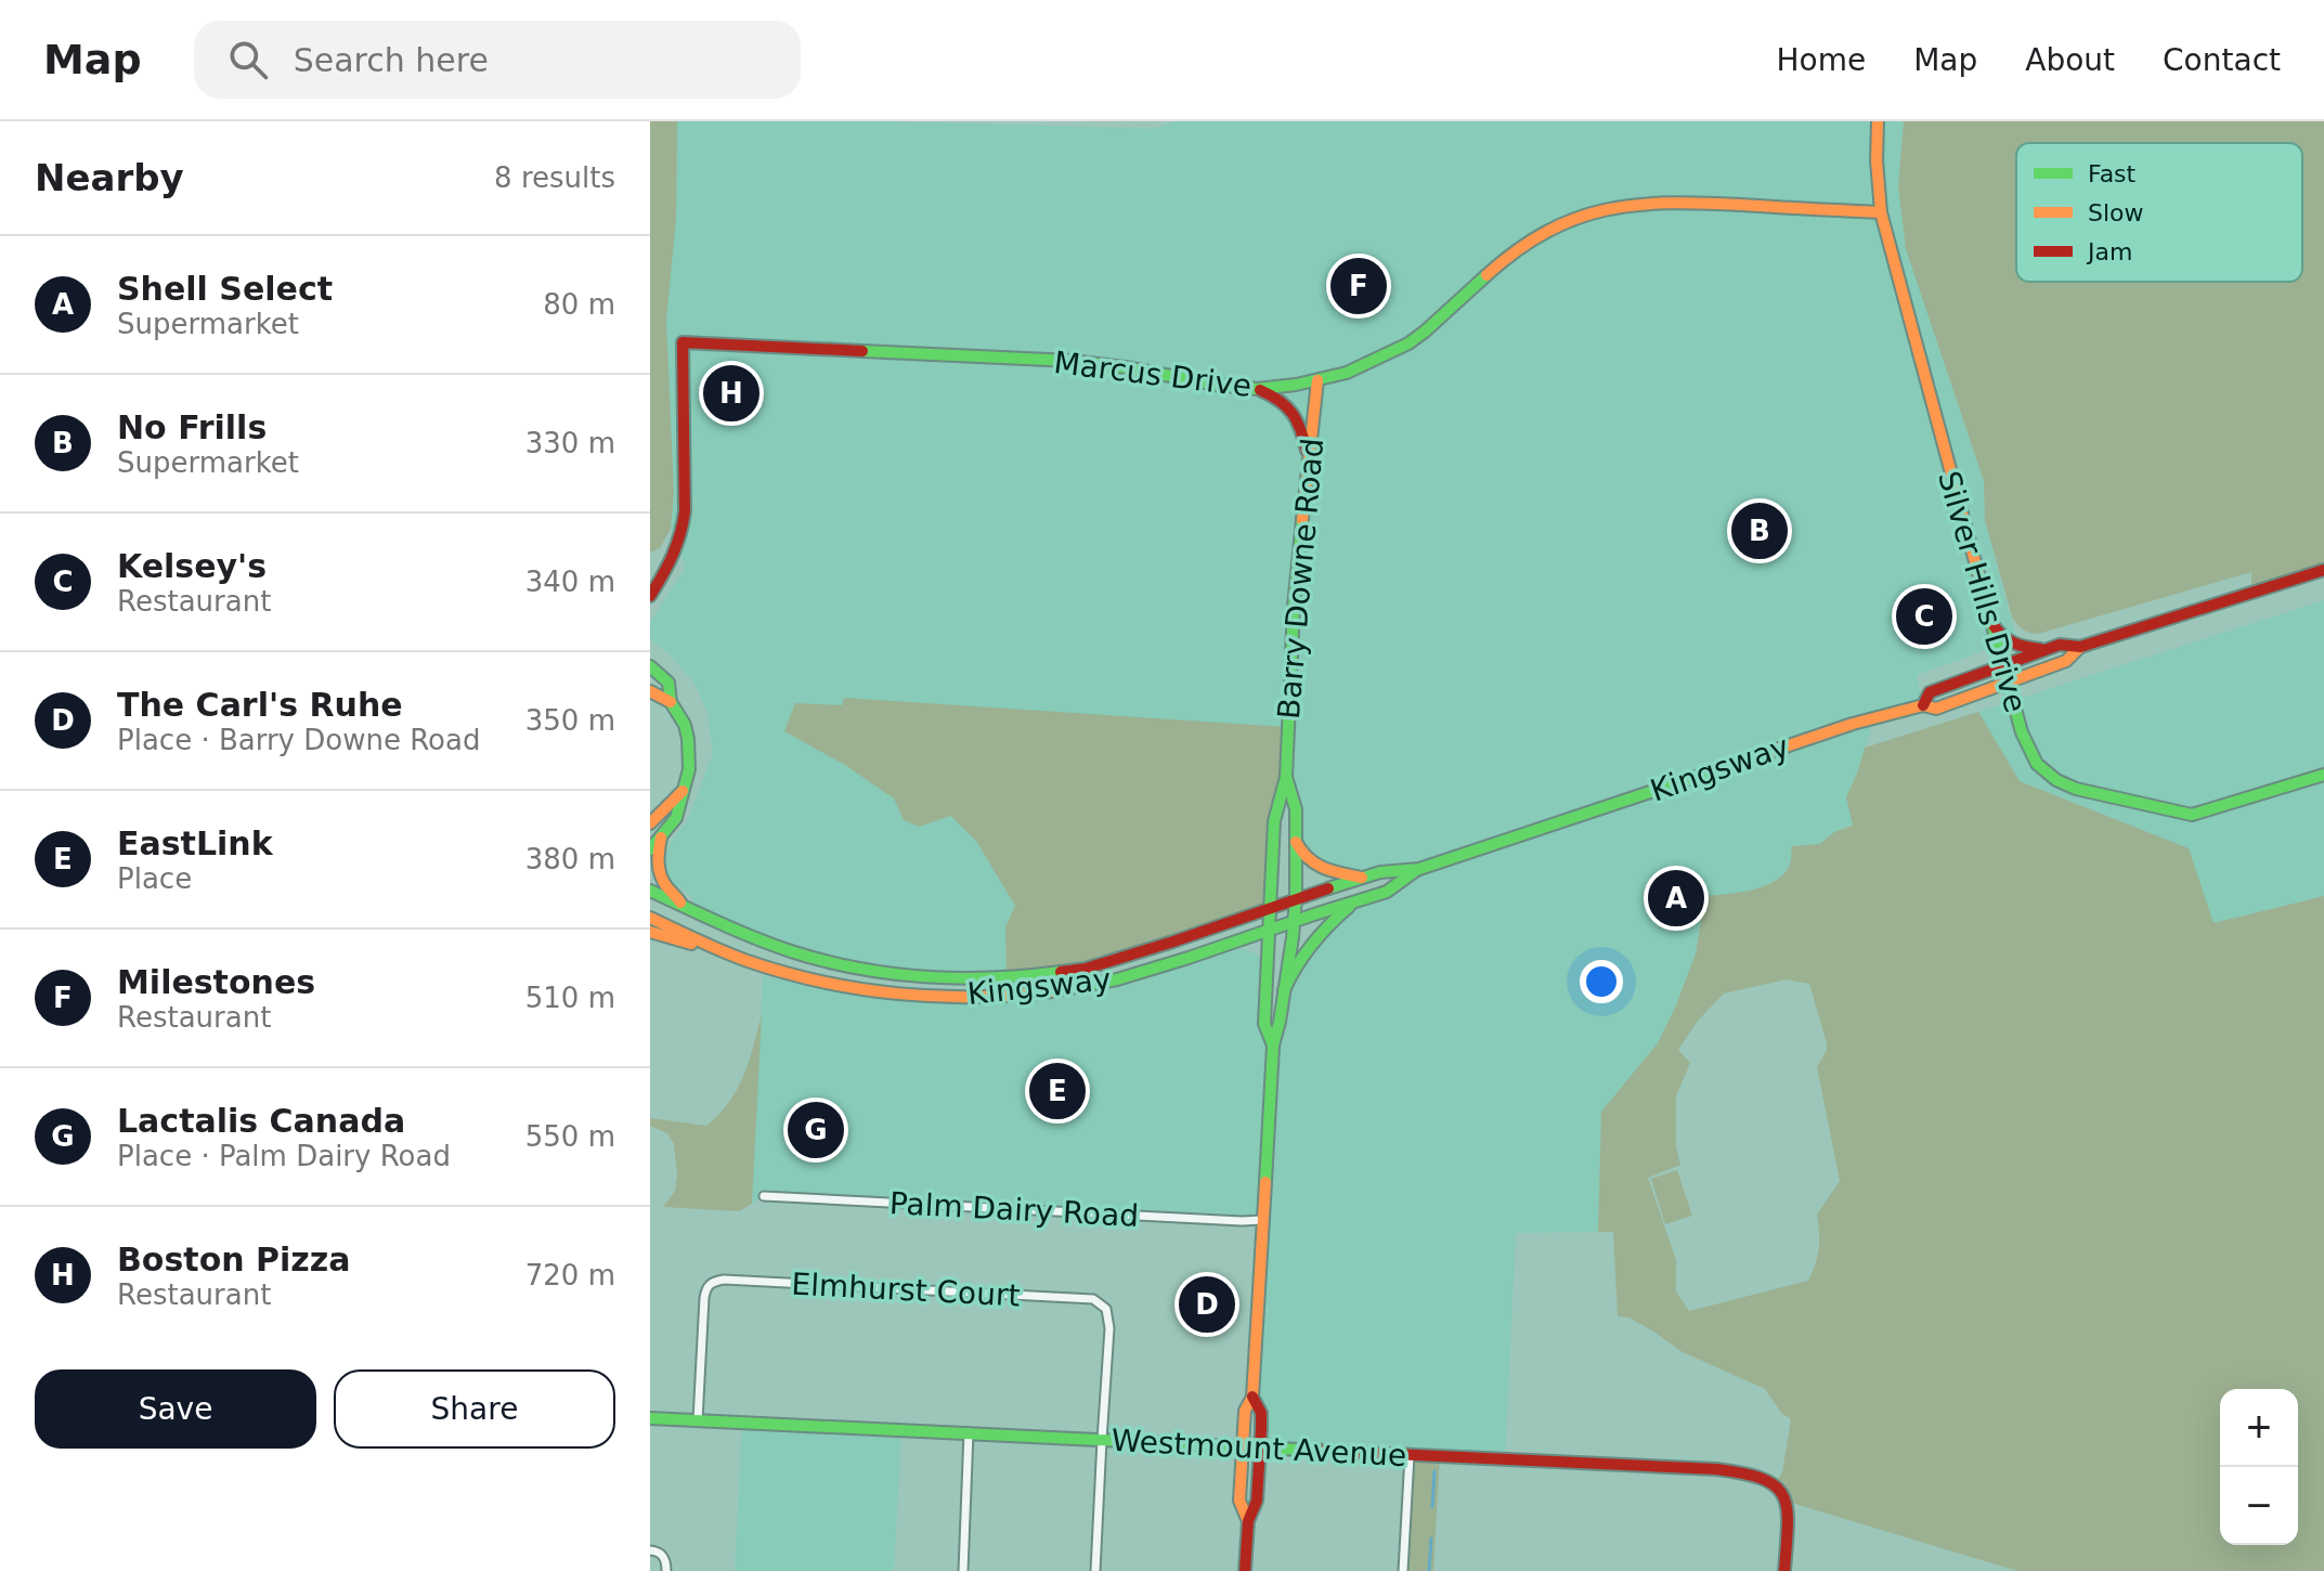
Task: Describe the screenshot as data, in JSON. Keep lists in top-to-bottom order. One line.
{"streets":{"street":["Marcus Drive","Barry Downe Road","Silver Hills Drive","Kingsway","Palm Dairy Road","Elmhurst Court","Westmount Avenue"]},"crossings":[["Marcus Drive","Barry Downe Road"],["Marcus Drive","Silver Hills Drive"],["Barry Downe Road","Kingsway"],["Barry Downe Road","Palm Dairy Road"],["Barry Downe Road","Westmount Avenue"],["Silver Hills Drive","Kingsway"],["Elmhurst Court","Westmount Avenue"]],"legend":["Fast","Slow","Jam"],"page":{"header":"Map","search":"Search here","nav":["Home","Map","About","Contact"],"heading":["Nearby","8 results"],"list":[{"mark":"A","name":"Shell Select","note":"Supermarket","value":"80 m"},{"mark":"B","name":"No Frills","note":"Supermarket","value":"330 m"},{"mark":"C","name":"Kelsey's","note":"Restaurant","value":"340 m"},{"mark":"D","name":"The Carl's Ruhe","note":"Place · Barry Downe Road","value":"350 m"},{"mark":"E","name":"EastLink","note":"Place","value":"380 m"},{"mark":"F","name":"Milestones","note":"Restaurant","value":"510 m"},{"mark":"G","name":"Lactalis Canada","note":"Place · Palm Dairy Road","value":"550 m"},{"mark":"H","name":"Boston Pizza","note":"Restaurant","value":"720 m"}],"pins":["F","H","B","C","A","E","G","D"],"buttons":["Save","Share"],"map_buttons":["+","−"]}}
